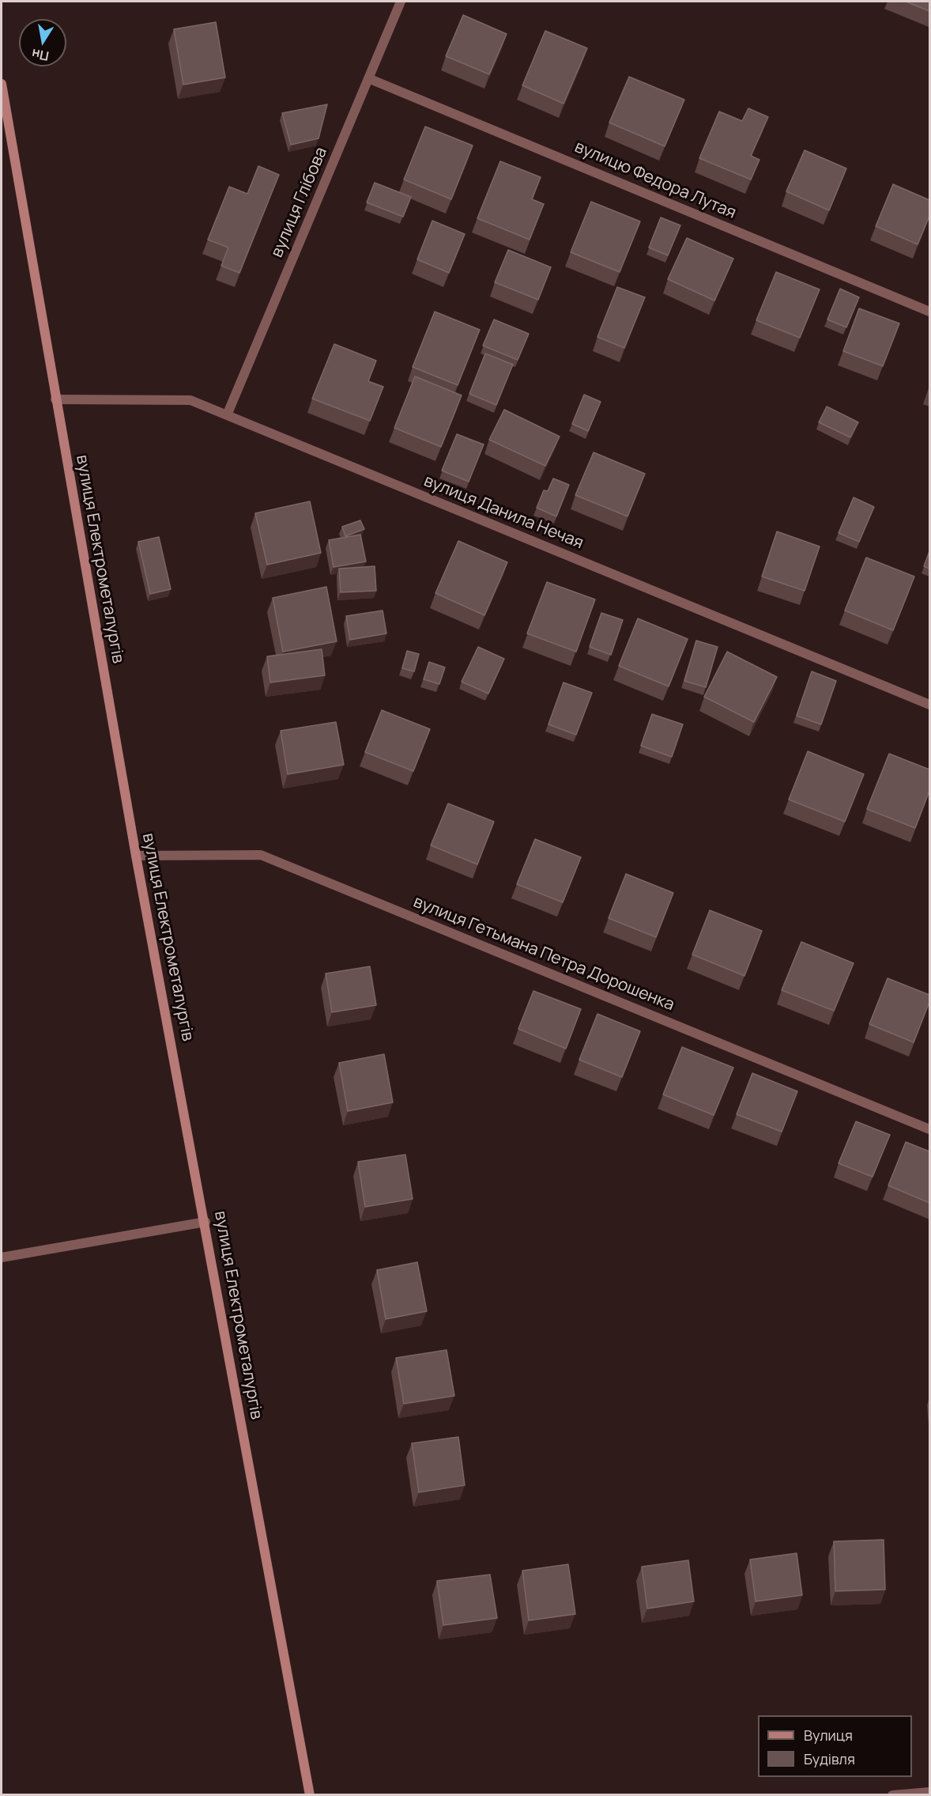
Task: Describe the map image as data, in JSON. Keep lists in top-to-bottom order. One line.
{"streets":{"main road":["вулиця Електрометалургів"],"street":["вулицю Федора Лутая","вулиця Глібова","вулиця Данила Нечая","вулиця Гетьмана Петра Дорошенка"]},"crossings":[["вулицю Федора Лутая","вулиця Глібова"],["вулиця Глібова","вулиця Данила Нечая"],["вулиця Данила Нечая","вулиця Електрометалургів"],["вулиця Електрометалургів","вулиця Гетьмана Петра Дорошенка"]],"legend":["Вулиця","Будівля"],"north":"bottom"}
